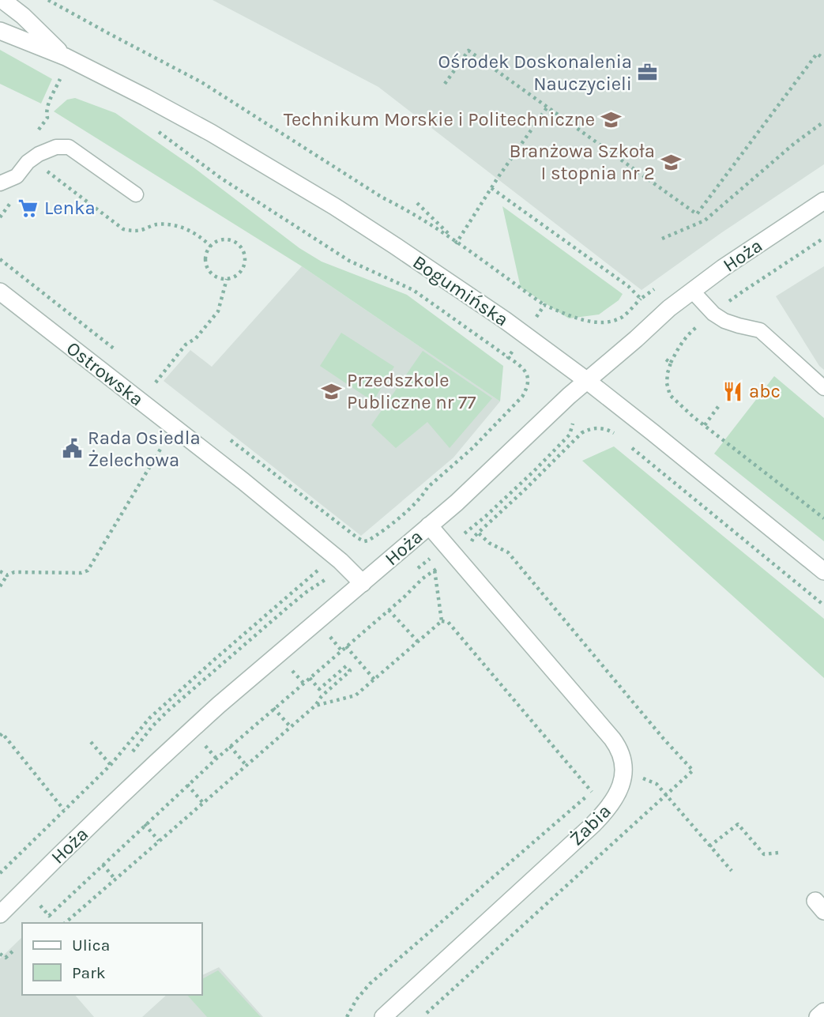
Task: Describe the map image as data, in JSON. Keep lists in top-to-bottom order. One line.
{"streets":{"street":["Hoża","Bogumińska","Ostrowska","Żabia"]},"crossings":[["Hoża","Bogumińska"],["Hoża","Ostrowska"],["Hoża","Żabia"]],"places":{"office":["Ośrodek Doskonalenia Nauczycieli"],"school or university":["Technikum Morskie i Politechniczne","Branżowa Szkoła I stopnia nr 2","Przedszkole Publiczne nr 77"],"supermarket":["Lenka"],"restaurant":["abc"],"public building":["Rada Osiedla Żelechowa"]},"legend":["Ulica","Park"]}
